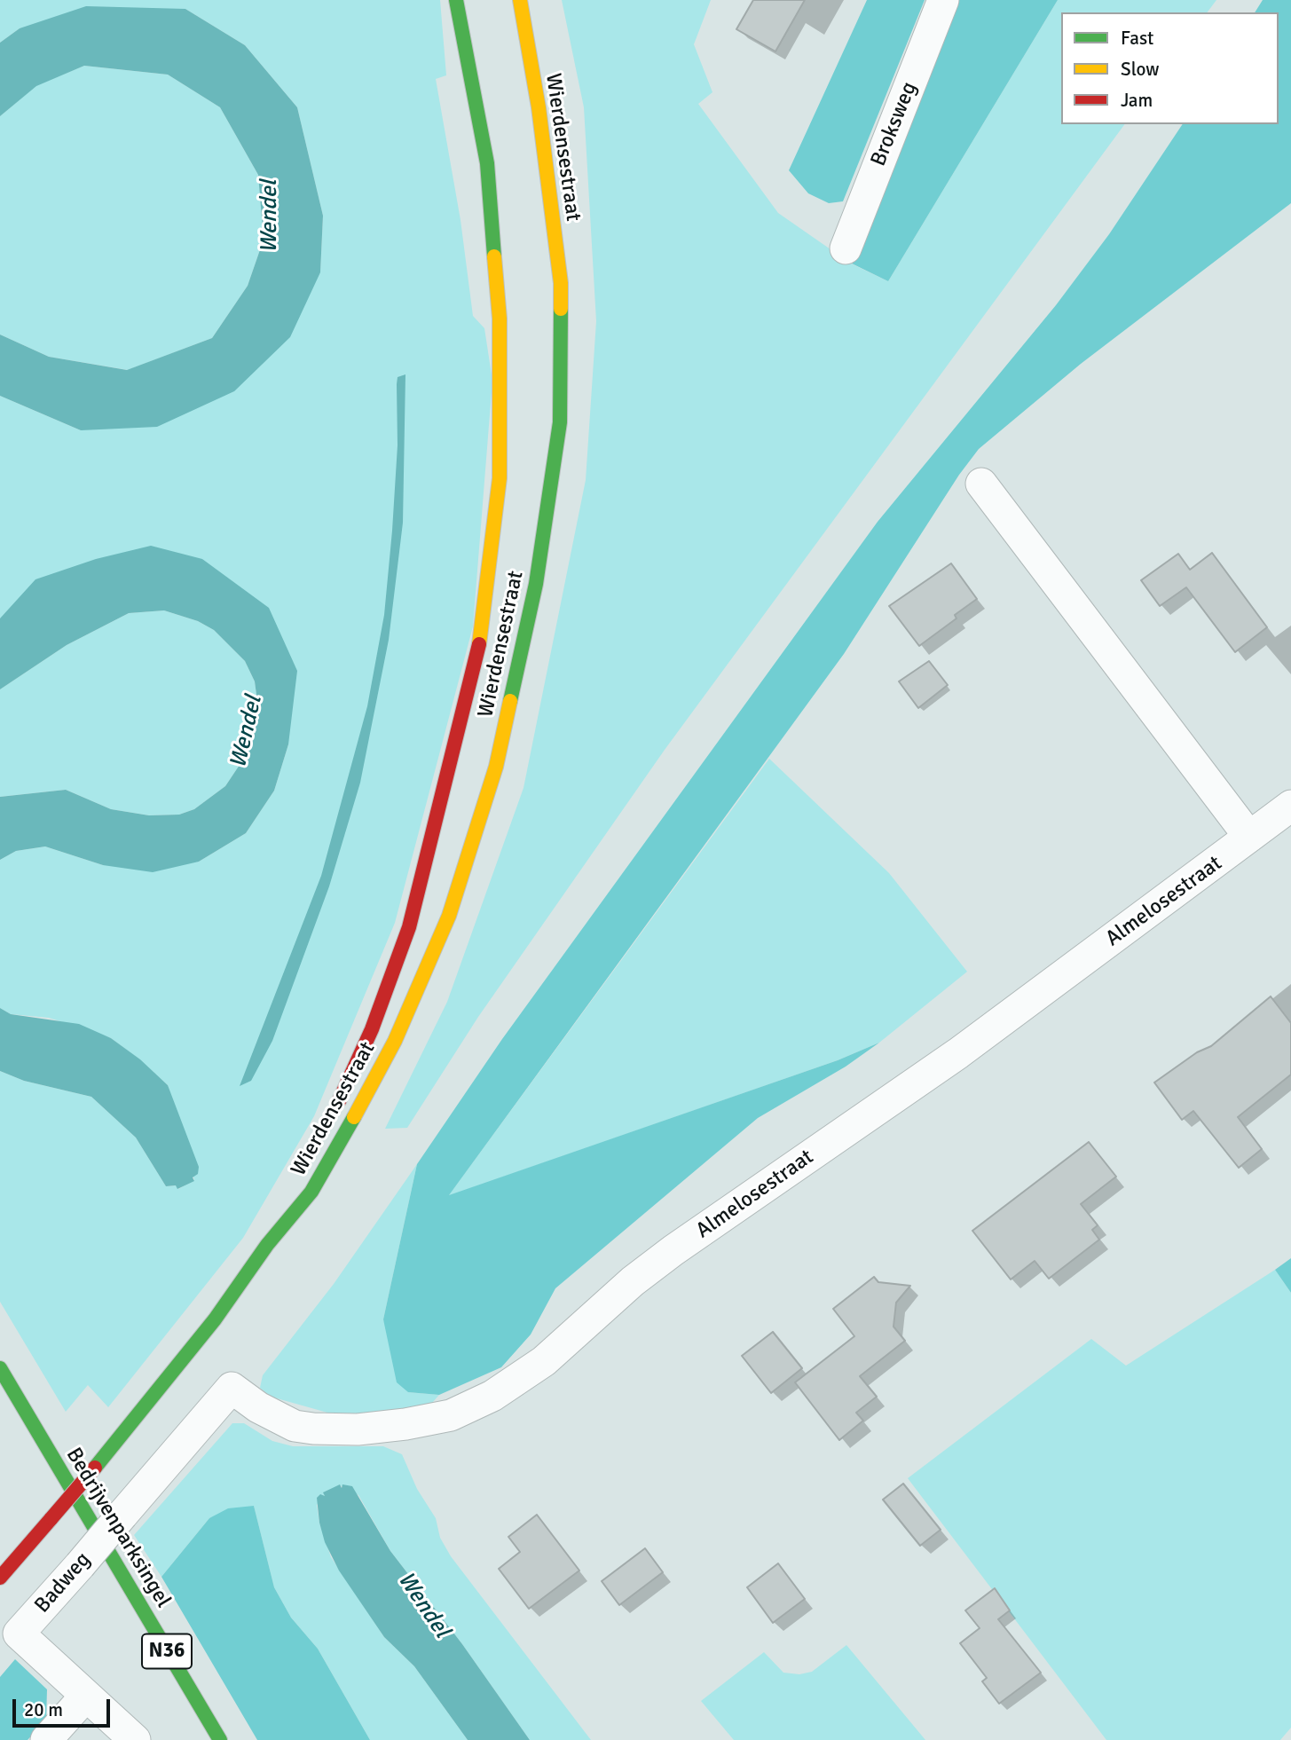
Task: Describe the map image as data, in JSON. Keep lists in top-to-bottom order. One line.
{"streets":{"main road":["Wierdensestraat","Bedrijvenparksingel","N36"],"street":["Broksweg","Almelosestraat","Badweg"]},"crossings":[["Almelosestraat","Badweg"]],"water":["Wendel"],"legend":["Fast","Slow","Jam"],"scale_bar":"20 m"}
